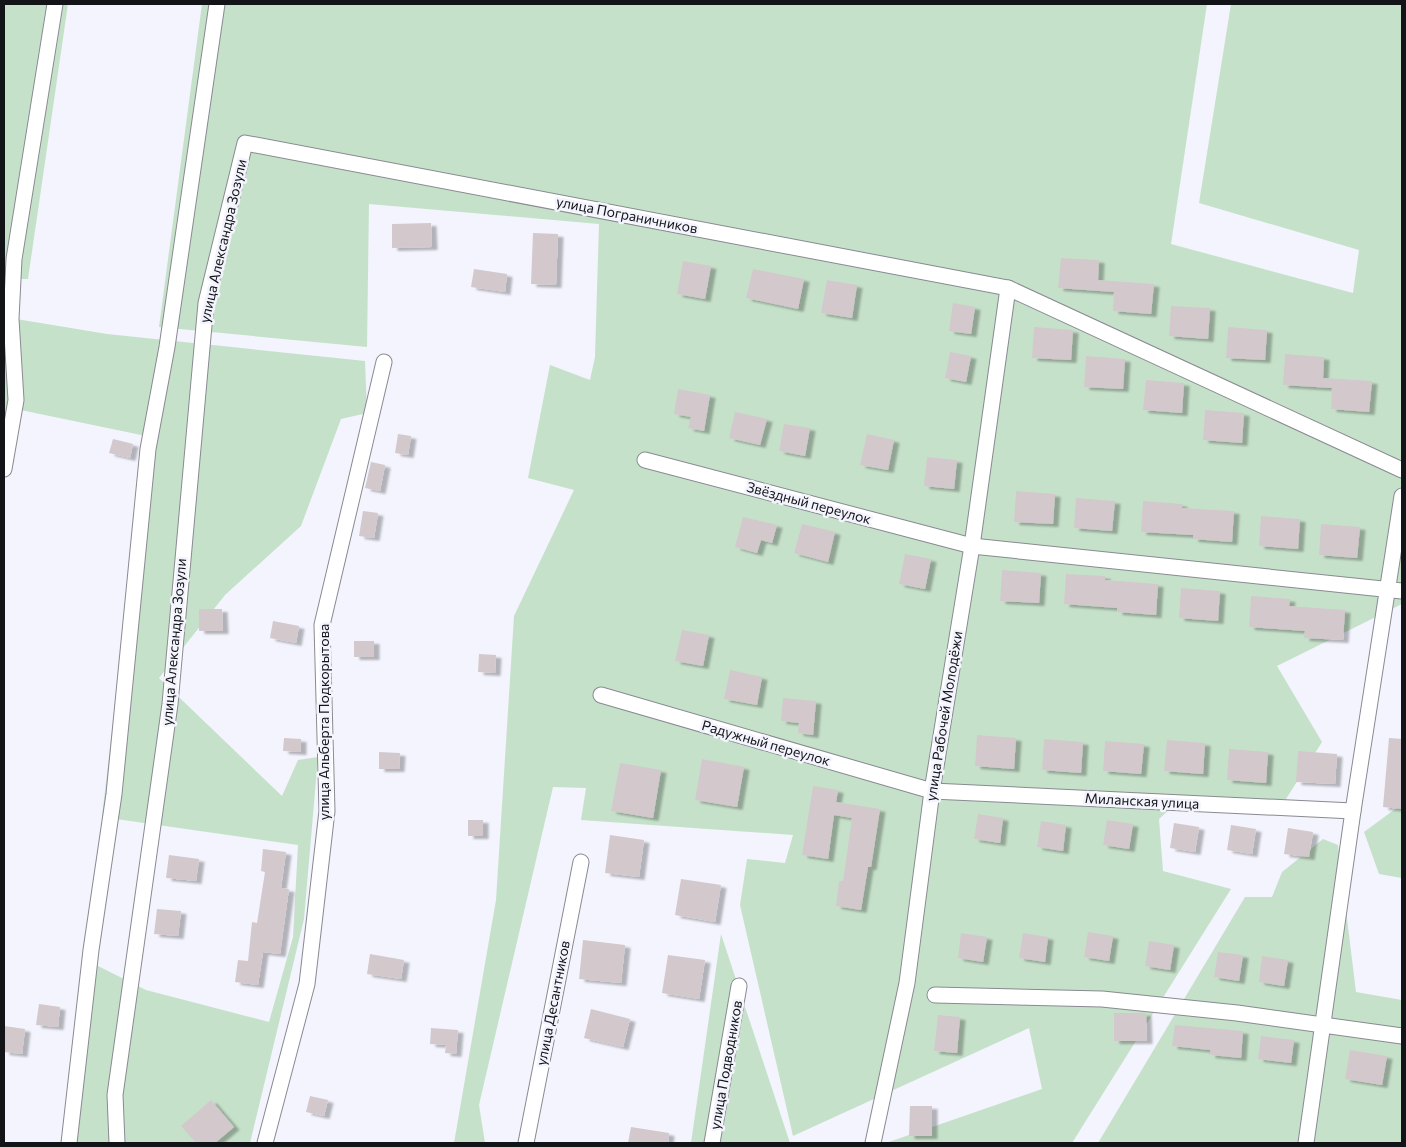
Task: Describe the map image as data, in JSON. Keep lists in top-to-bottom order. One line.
{"streets":{"street":["улица Пограничников","улица Александра Зозули","Звёздный переулок","улица Рабочей Молодёжи","улица Альберта Подкорытова","Радужный переулок","Миланская улица","улица Десантников","улица Подводников"]},"crossings":[["улица Пограничников","улица Александра Зозули"],["улица Пограничников","улица Рабочей Молодёжи"],["Звёздный переулок","улица Рабочей Молодёжи"],["улица Рабочей Молодёжи","Радужный переулок"],["улица Рабочей Молодёжи","Миланская улица"],["Радужный переулок","Миланская улица"]]}
